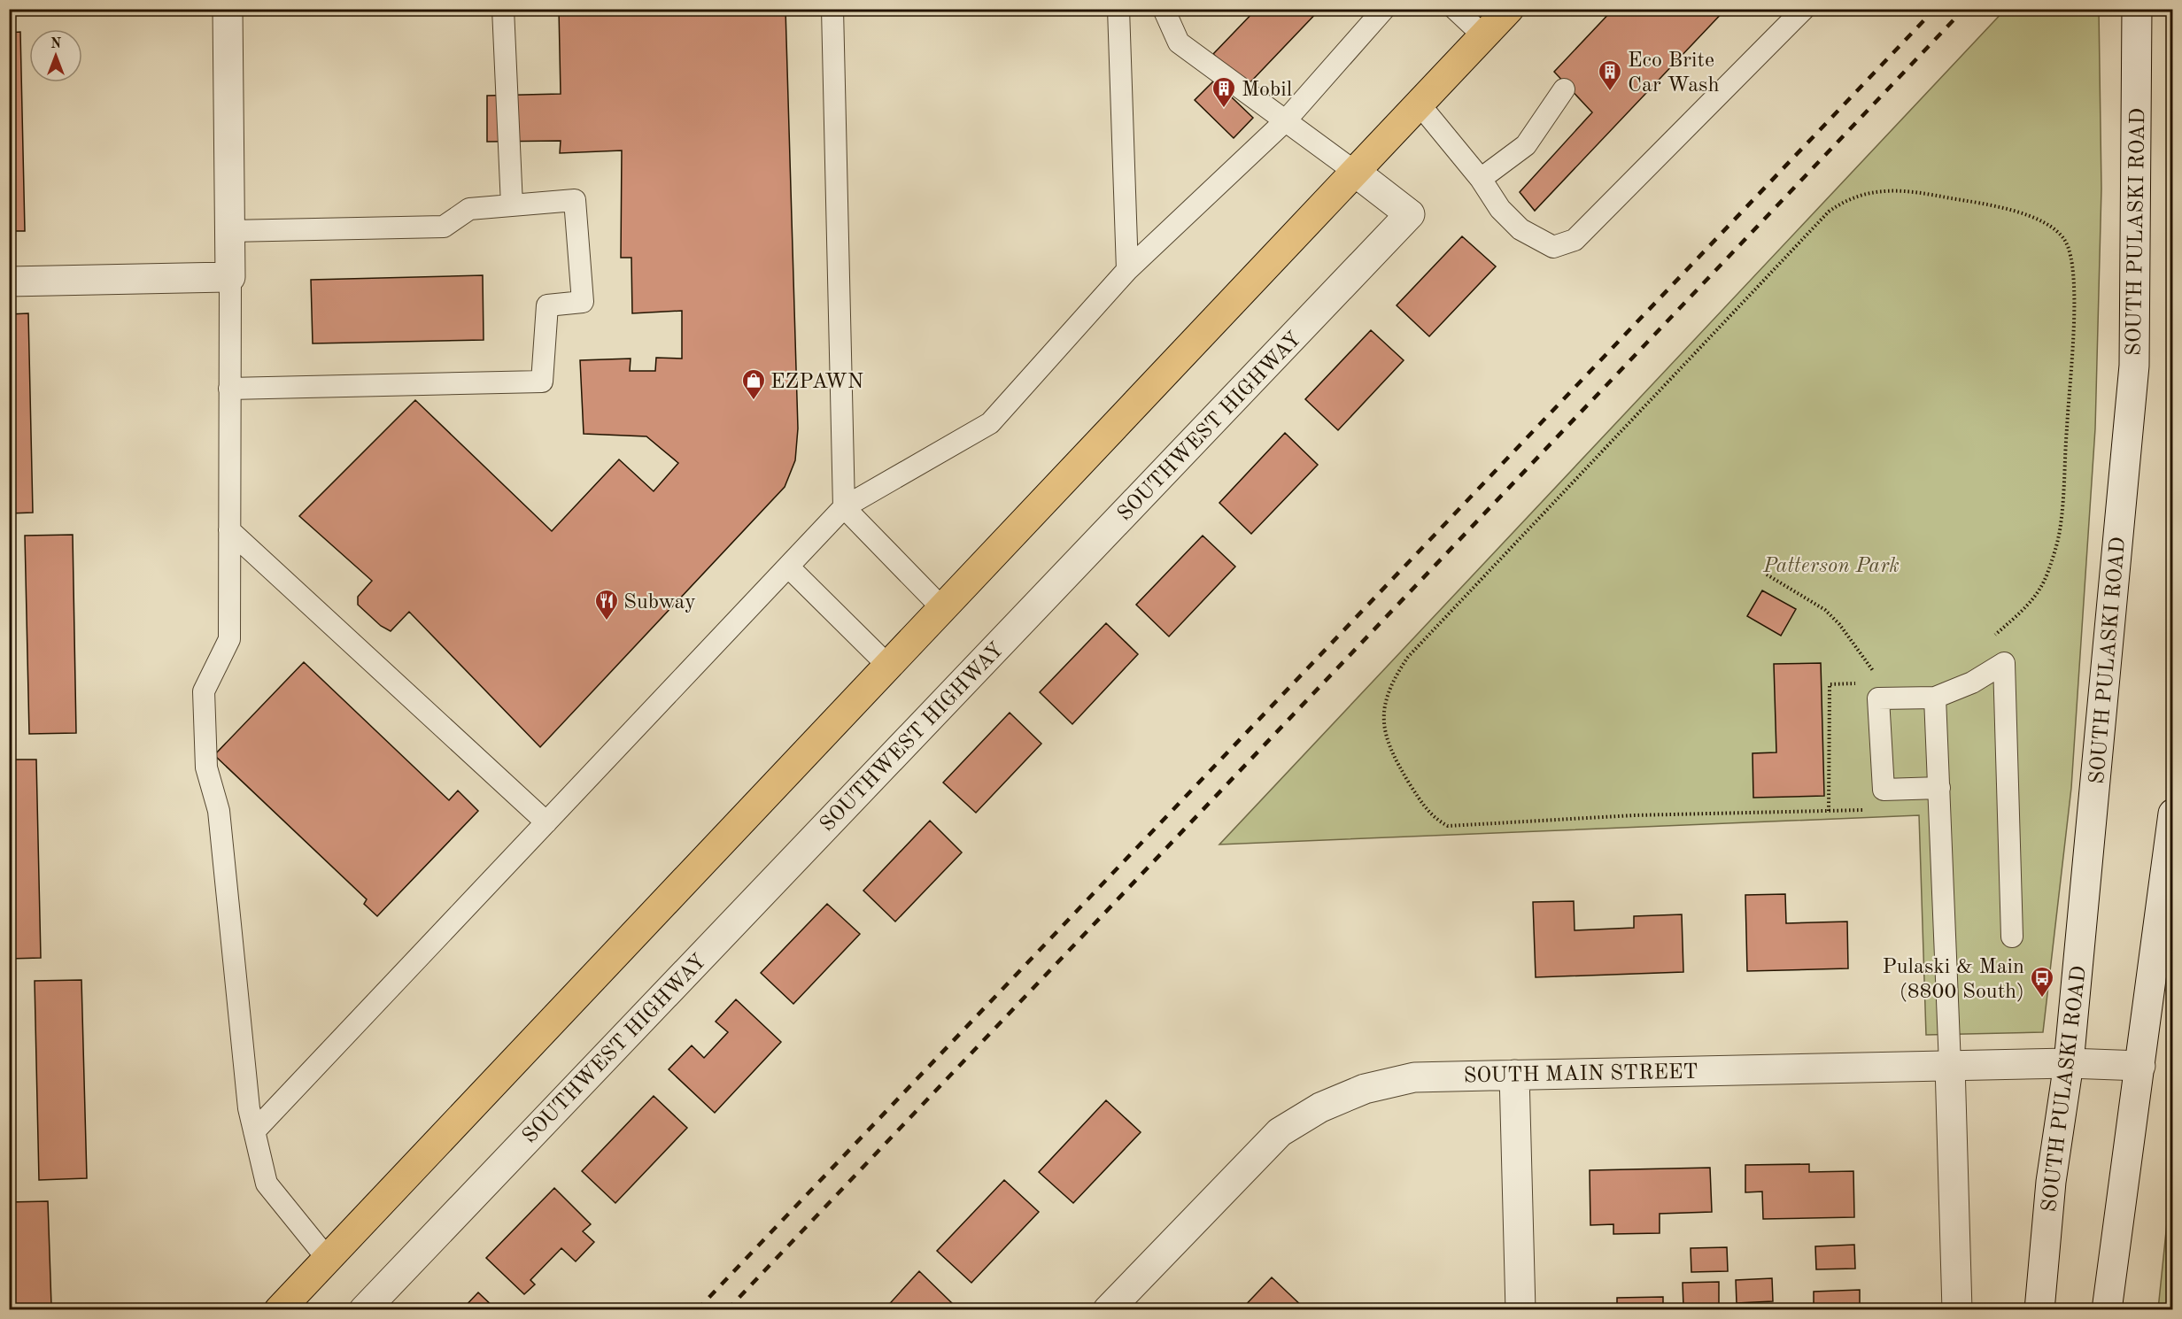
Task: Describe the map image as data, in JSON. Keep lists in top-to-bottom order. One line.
{"streets":{"street":["SOUTH PULASKI ROAD","SOUTHWEST HIGHWAY","SOUTH MAIN STREET"]},"crossings":[["SOUTH PULASKI ROAD","SOUTH MAIN STREET"]],"parks":["Patterson Park"],"places":{"building":["Eco Brite Car Wash","Mobil"],"shop":["EZPAWN"],"restaurant":["Subway"],"bus stop":["Pulaski & Main (8800 South)"]},"north":"top"}
